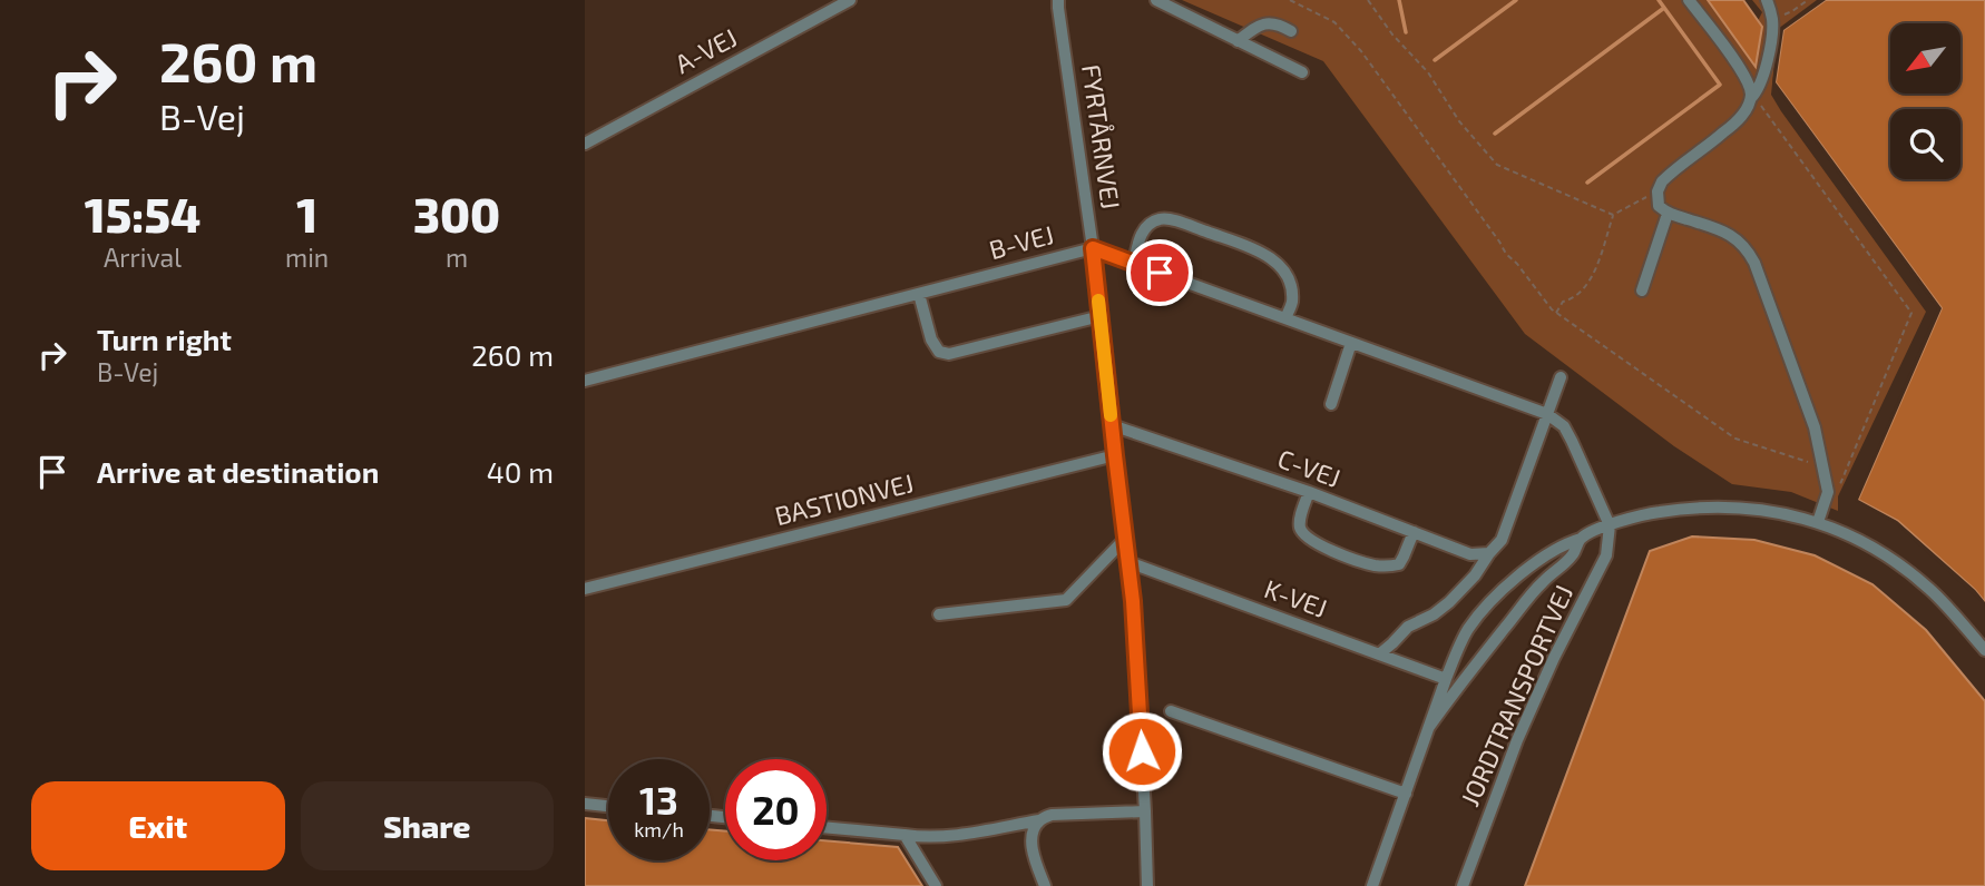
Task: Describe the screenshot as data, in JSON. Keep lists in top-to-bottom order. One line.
{"streets":{"street":["A-VEJ","FYRTÅRNVEJ","B-VEJ","C-VEJ","BASTIONVEJ","K-VEJ","JORDTRANSPORTVEJ"]},"crossings":[["FYRTÅRNVEJ","B-VEJ"],["FYRTÅRNVEJ","C-VEJ"],["FYRTÅRNVEJ","BASTIONVEJ"],["FYRTÅRNVEJ","K-VEJ"]],"north":"bottom left","page":{"turn":["260 m","B-Vej"],"eta":["15:54","Arrival","1","min","300","m"],"list":[{"name":"Turn right","note":"B-Vej","value":"260 m"},{"name":"Arrive at destination","value":"40 m"}],"speed":"13 km/h","limit":"20","buttons":["Exit","Share"]}}
